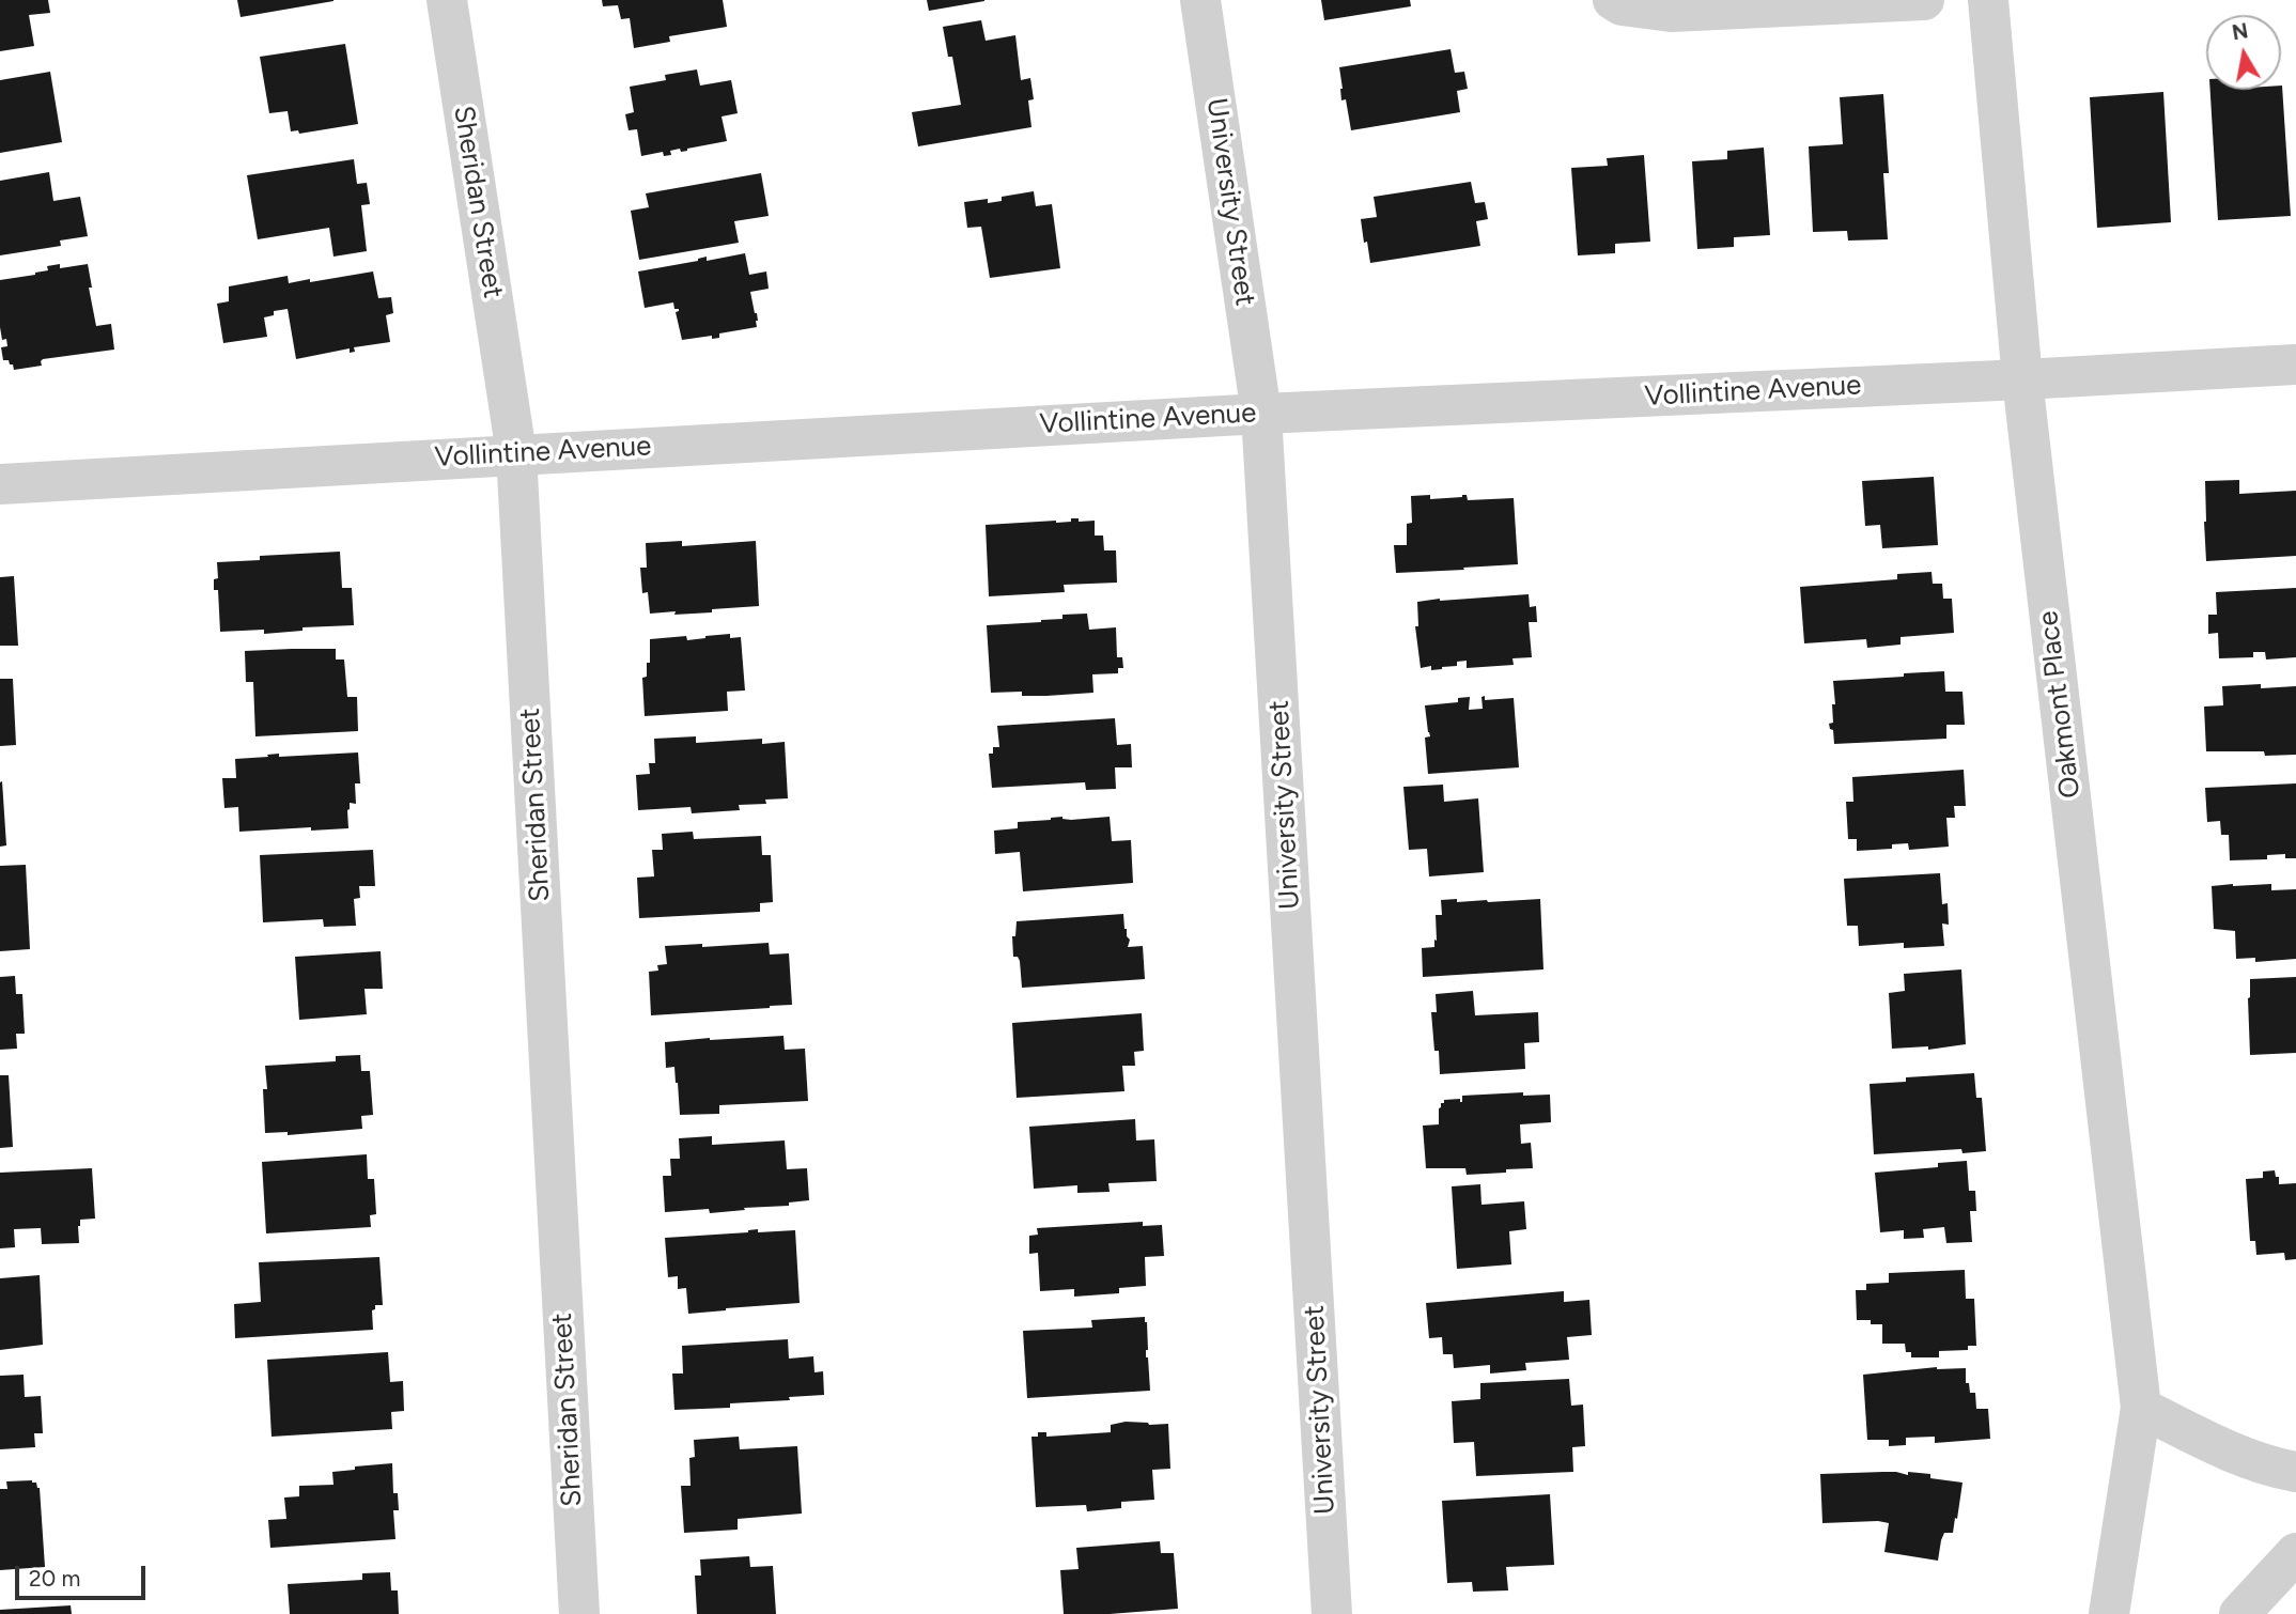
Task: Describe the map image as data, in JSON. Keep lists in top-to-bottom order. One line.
{"streets":{"street":["Sheridan Street","University Street","Vollintine Avenue","Oakmont Place"]},"crossings":[["Sheridan Street","Vollintine Avenue"],["University Street","Vollintine Avenue"],["Vollintine Avenue","Oakmont Place"]],"scale_bar":"20 m","north":"top"}
